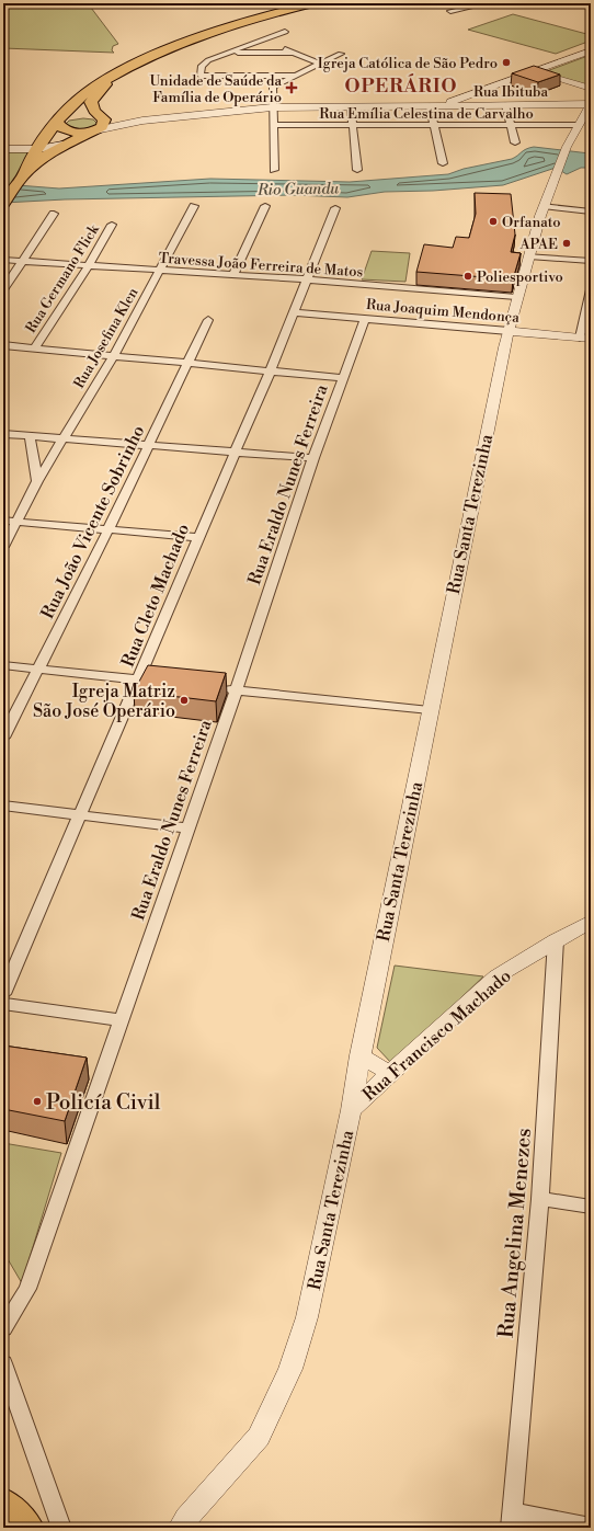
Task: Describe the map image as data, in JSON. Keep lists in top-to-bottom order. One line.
{"streets":{"street":["Rua Ibituba","Rua Emília Celestina de Carvalho","Travessa João Ferreira de Matos","Rua Germano Flick","Rua Joaquim Mendonça","Rua Josefina Klen","Rua Eraldo Nunes Ferreira","Rua Santa Terezinha","Rua João Vicente Sobrinho","Rua Cleto Machado","Rua Francisco Machado","Rua Angelina Menezes"]},"crossings":[["Rua Ibituba","Rua Santa Terezinha"],["Rua Emília Celestina de Carvalho","Rua Santa Terezinha"],["Travessa João Ferreira de Matos","Rua Germano Flick"],["Travessa João Ferreira de Matos","Rua Josefina Klen"],["Travessa João Ferreira de Matos","Rua Santa Terezinha"],["Travessa João Ferreira de Matos","Rua Cleto Machado"],["Rua Joaquim Mendonça","Rua Eraldo Nunes Ferreira"],["Rua Joaquim Mendonça","Rua Santa Terezinha"],["Rua Joaquim Mendonça","Rua Cleto Machado"],["Rua Santa Terezinha","Rua Francisco Machado"],["Rua Francisco Machado","Rua Angelina Menezes"]],"districts":["OPERÁRIO"],"water":["Rio Guandu"],"places":{"other":["Igreja Católica de São Pedro","Orfanato","APAE","Poliesportivo","Igreja Matriz São José Operário","Policía Civil"],"health":["Unidade de Saúde da Família de Operário"]}}
